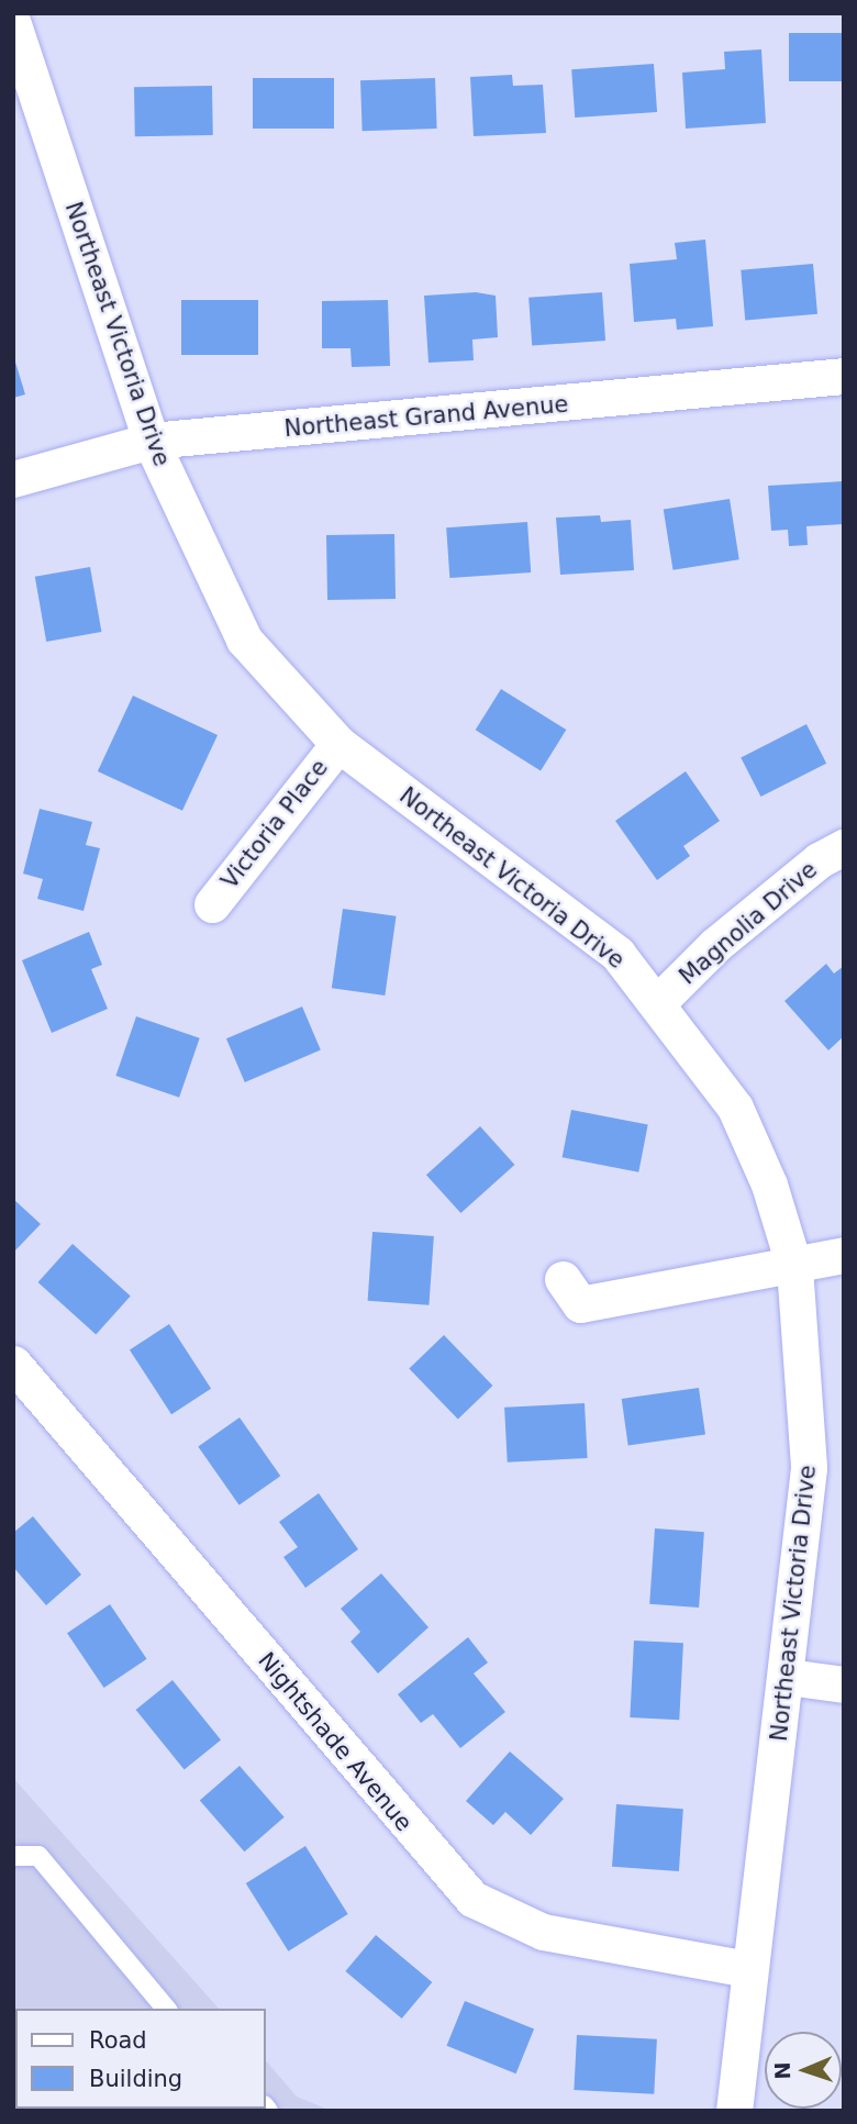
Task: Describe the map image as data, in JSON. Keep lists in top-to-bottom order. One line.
{"streets":{"street":["Northeast Victoria Drive","Northeast Grand Avenue","Victoria Place","Magnolia Drive","Nightshade Avenue"]},"crossings":[["Northeast Victoria Drive","Northeast Grand Avenue"],["Northeast Victoria Drive","Victoria Place"],["Northeast Victoria Drive","Magnolia Drive"],["Northeast Victoria Drive","Nightshade Avenue"]],"legend":["Road","Building"],"north":"left"}
